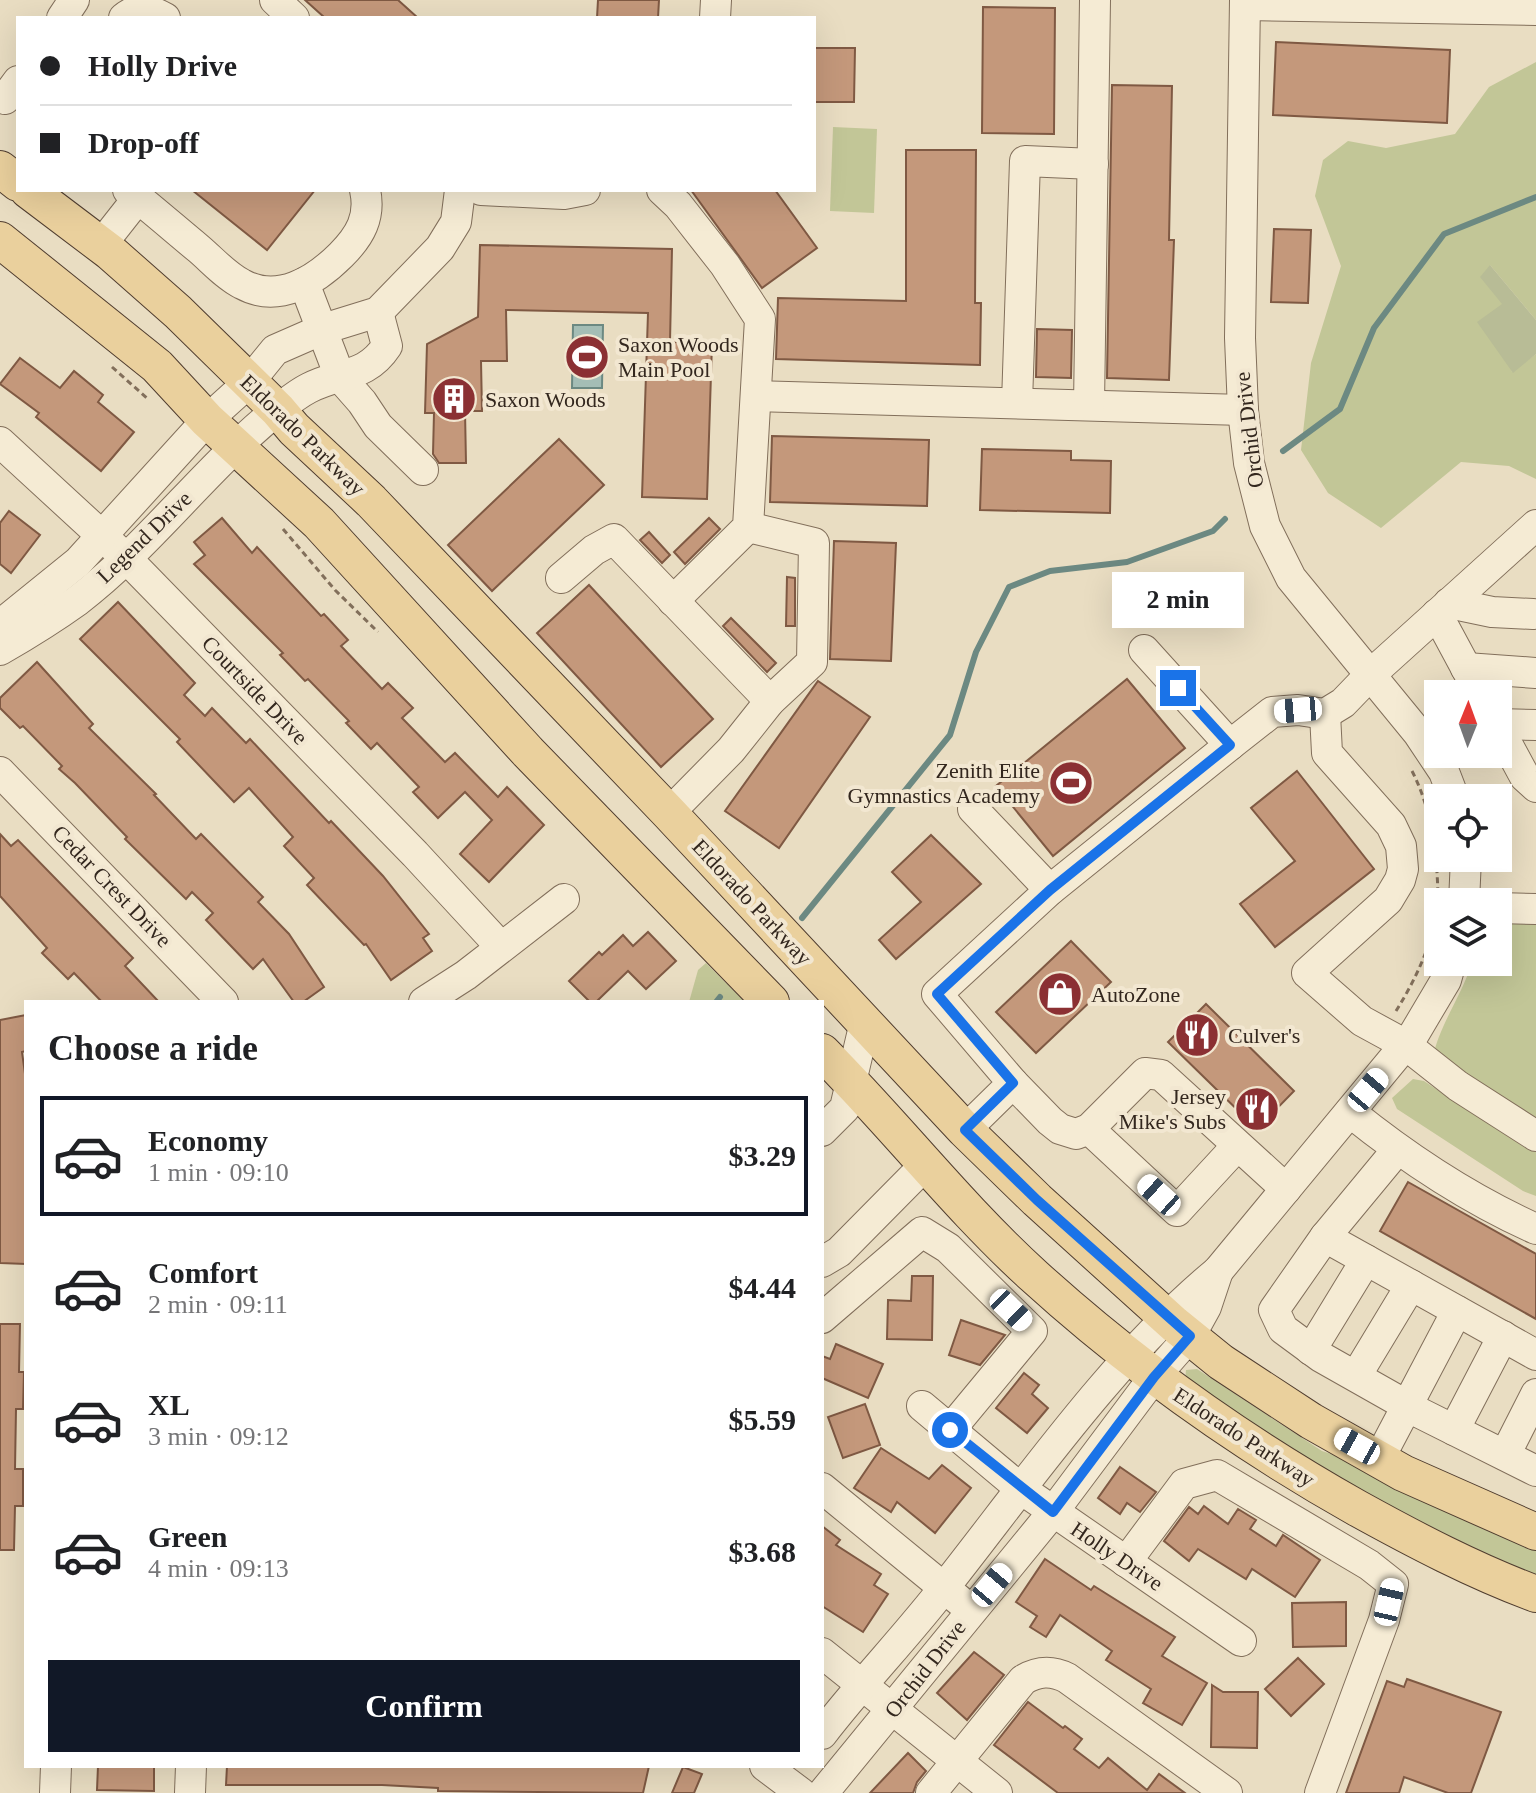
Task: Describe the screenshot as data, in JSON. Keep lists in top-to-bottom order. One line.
{"streets":{"main road":["Eldorado Parkway"],"street":["Orchid Drive","Legend Drive","Courtside Drive","Cedar Crest Drive","Holly Drive"]},"crossings":[["Orchid Drive","Eldorado Parkway"],["Orchid Drive","Holly Drive"],["Eldorado Parkway","Legend Drive"],["Legend Drive","Courtside Drive"]],"places":{"sports":["Saxon Woods Main Pool","Zenith Elite Gymnastics Academy"],"building":["Saxon Woods"],"shop":["AutoZone"],"restaurant":["Culver's","Jersey Mike's Subs"]},"north":"top","page":{"banner":["Holly Drive","Drop-off"],"bubble":"2 min","heading":"Choose a ride","list":[{"name":"Economy","note":"1 min · 09:10","value":"$3.29"},{"name":"Comfort","note":"2 min · 09:11","value":"$4.44"},{"name":"XL","note":"3 min · 09:12","value":"$5.59"},{"name":"Green","note":"4 min · 09:13","value":"$3.68"}],"buttons":"Confirm"}}
